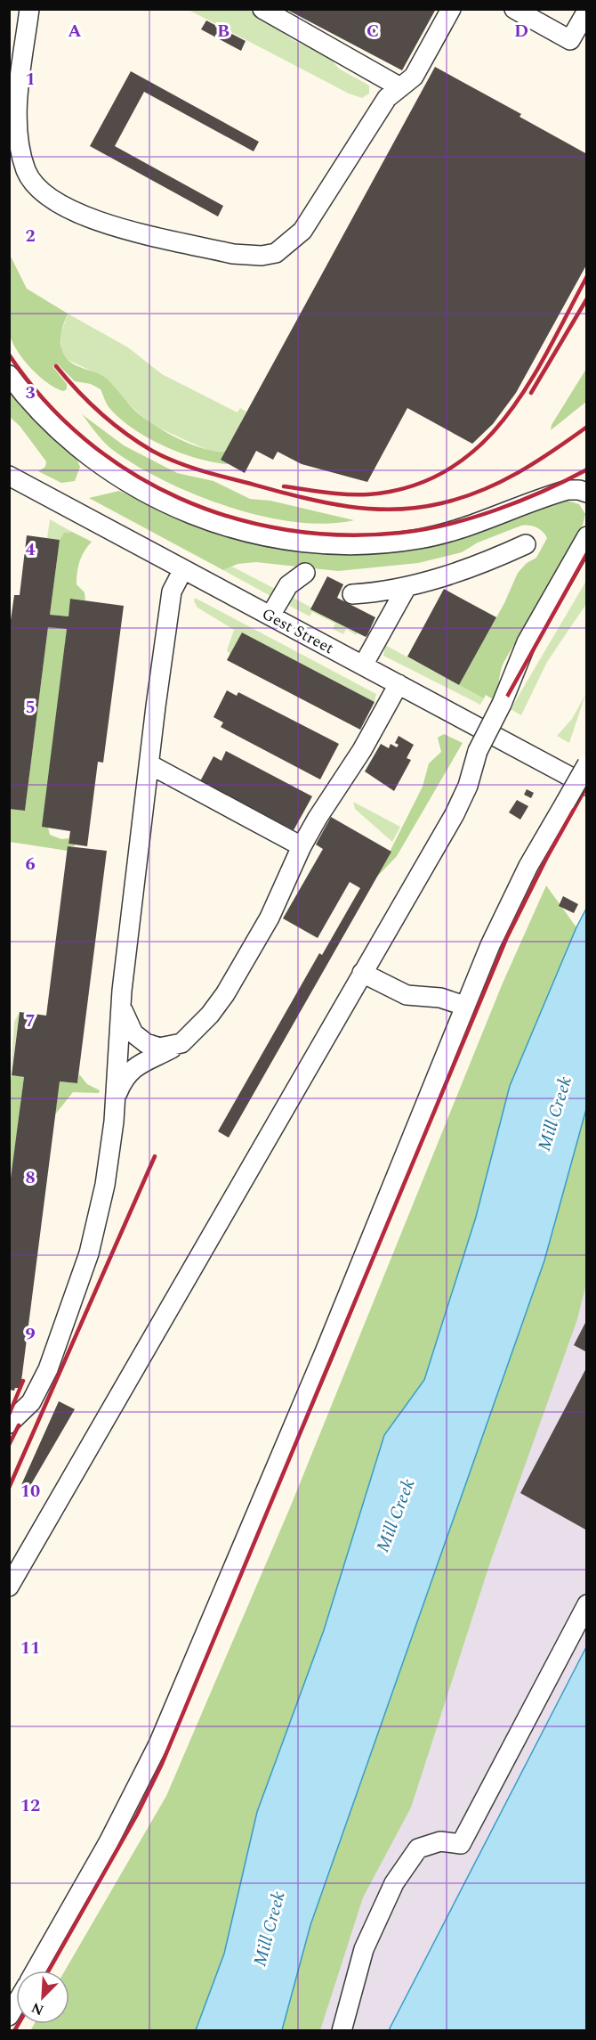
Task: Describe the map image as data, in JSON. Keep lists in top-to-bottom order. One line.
{"streets":{"street":["Gest Street"]},"water":["Mill Creek"],"north":"bottom left","grid":{"columns":["A","B","C","D"],"rows":["1","2","3","4","5","6","7","8","9","10","11","12"]}}
